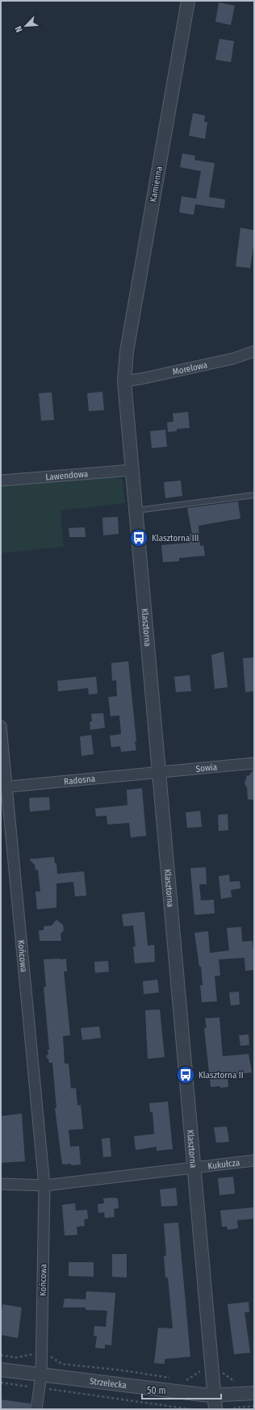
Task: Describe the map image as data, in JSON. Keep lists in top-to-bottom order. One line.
{"streets":{"street":["Kamienna","Morelowa","Lawendowa","Klasztorna","Sowia","Radosna","Końcowa","Kukułcza","Strzelecka"]},"crossings":[["Kamienna","Klasztorna"],["Morelowa","Klasztorna"],["Lawendowa","Klasztorna"],["Klasztorna","Sowia"],["Klasztorna","Radosna"],["Klasztorna","Kukułcza"],["Klasztorna","Strzelecka"],["Sowia","Radosna"],["Radosna","Końcowa"],["Końcowa","Kukułcza"],["Końcowa","Strzelecka"]],"places":{"bus stop":["Klasztorna III","Klasztorna II"]},"scale_bar":"50 m","north":"bottom left"}
